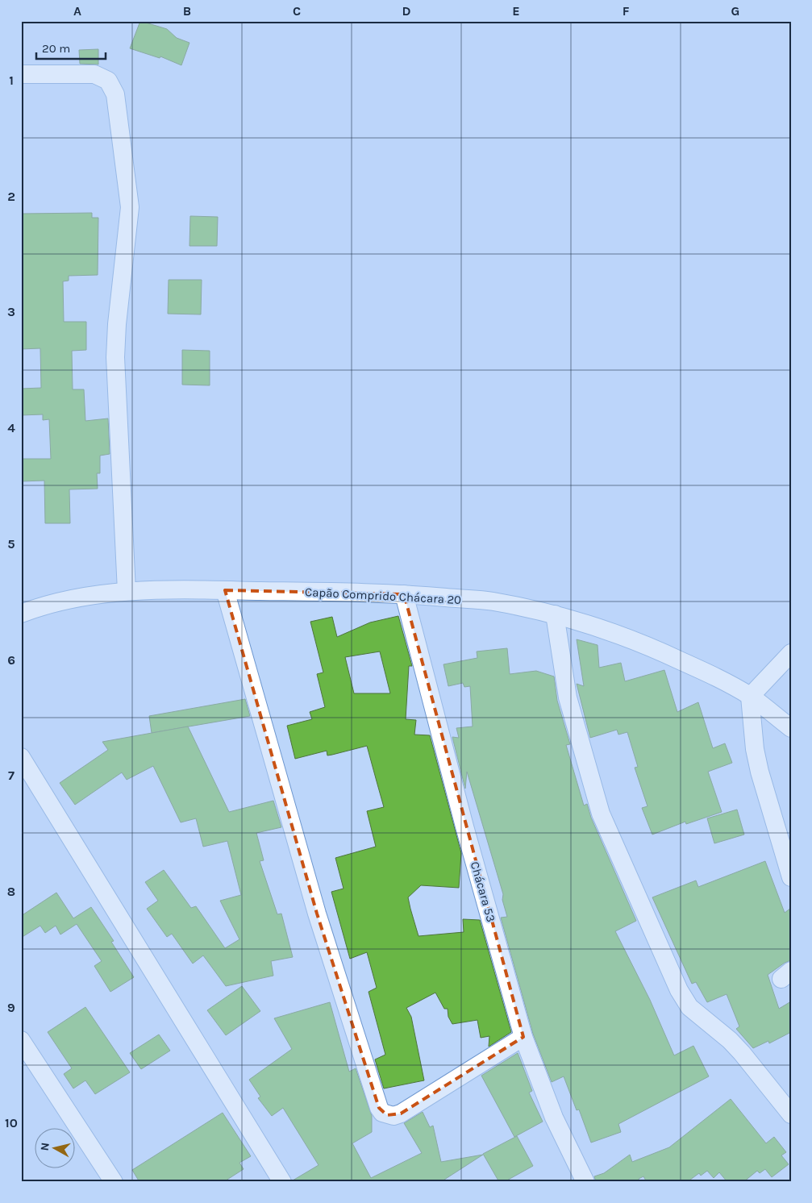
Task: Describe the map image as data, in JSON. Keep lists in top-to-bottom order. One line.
{"streets":{"street":["Capão Comprido Chácara 20","Chácara 53"]},"crossings":[["Capão Comprido Chácara 20","Chácara 53"]],"scale_bar":"20 m","north":"left","grid":{"columns":["A","B","C","D","E","F","G"],"rows":["1","2","3","4","5","6","7","8","9","10"]}}
